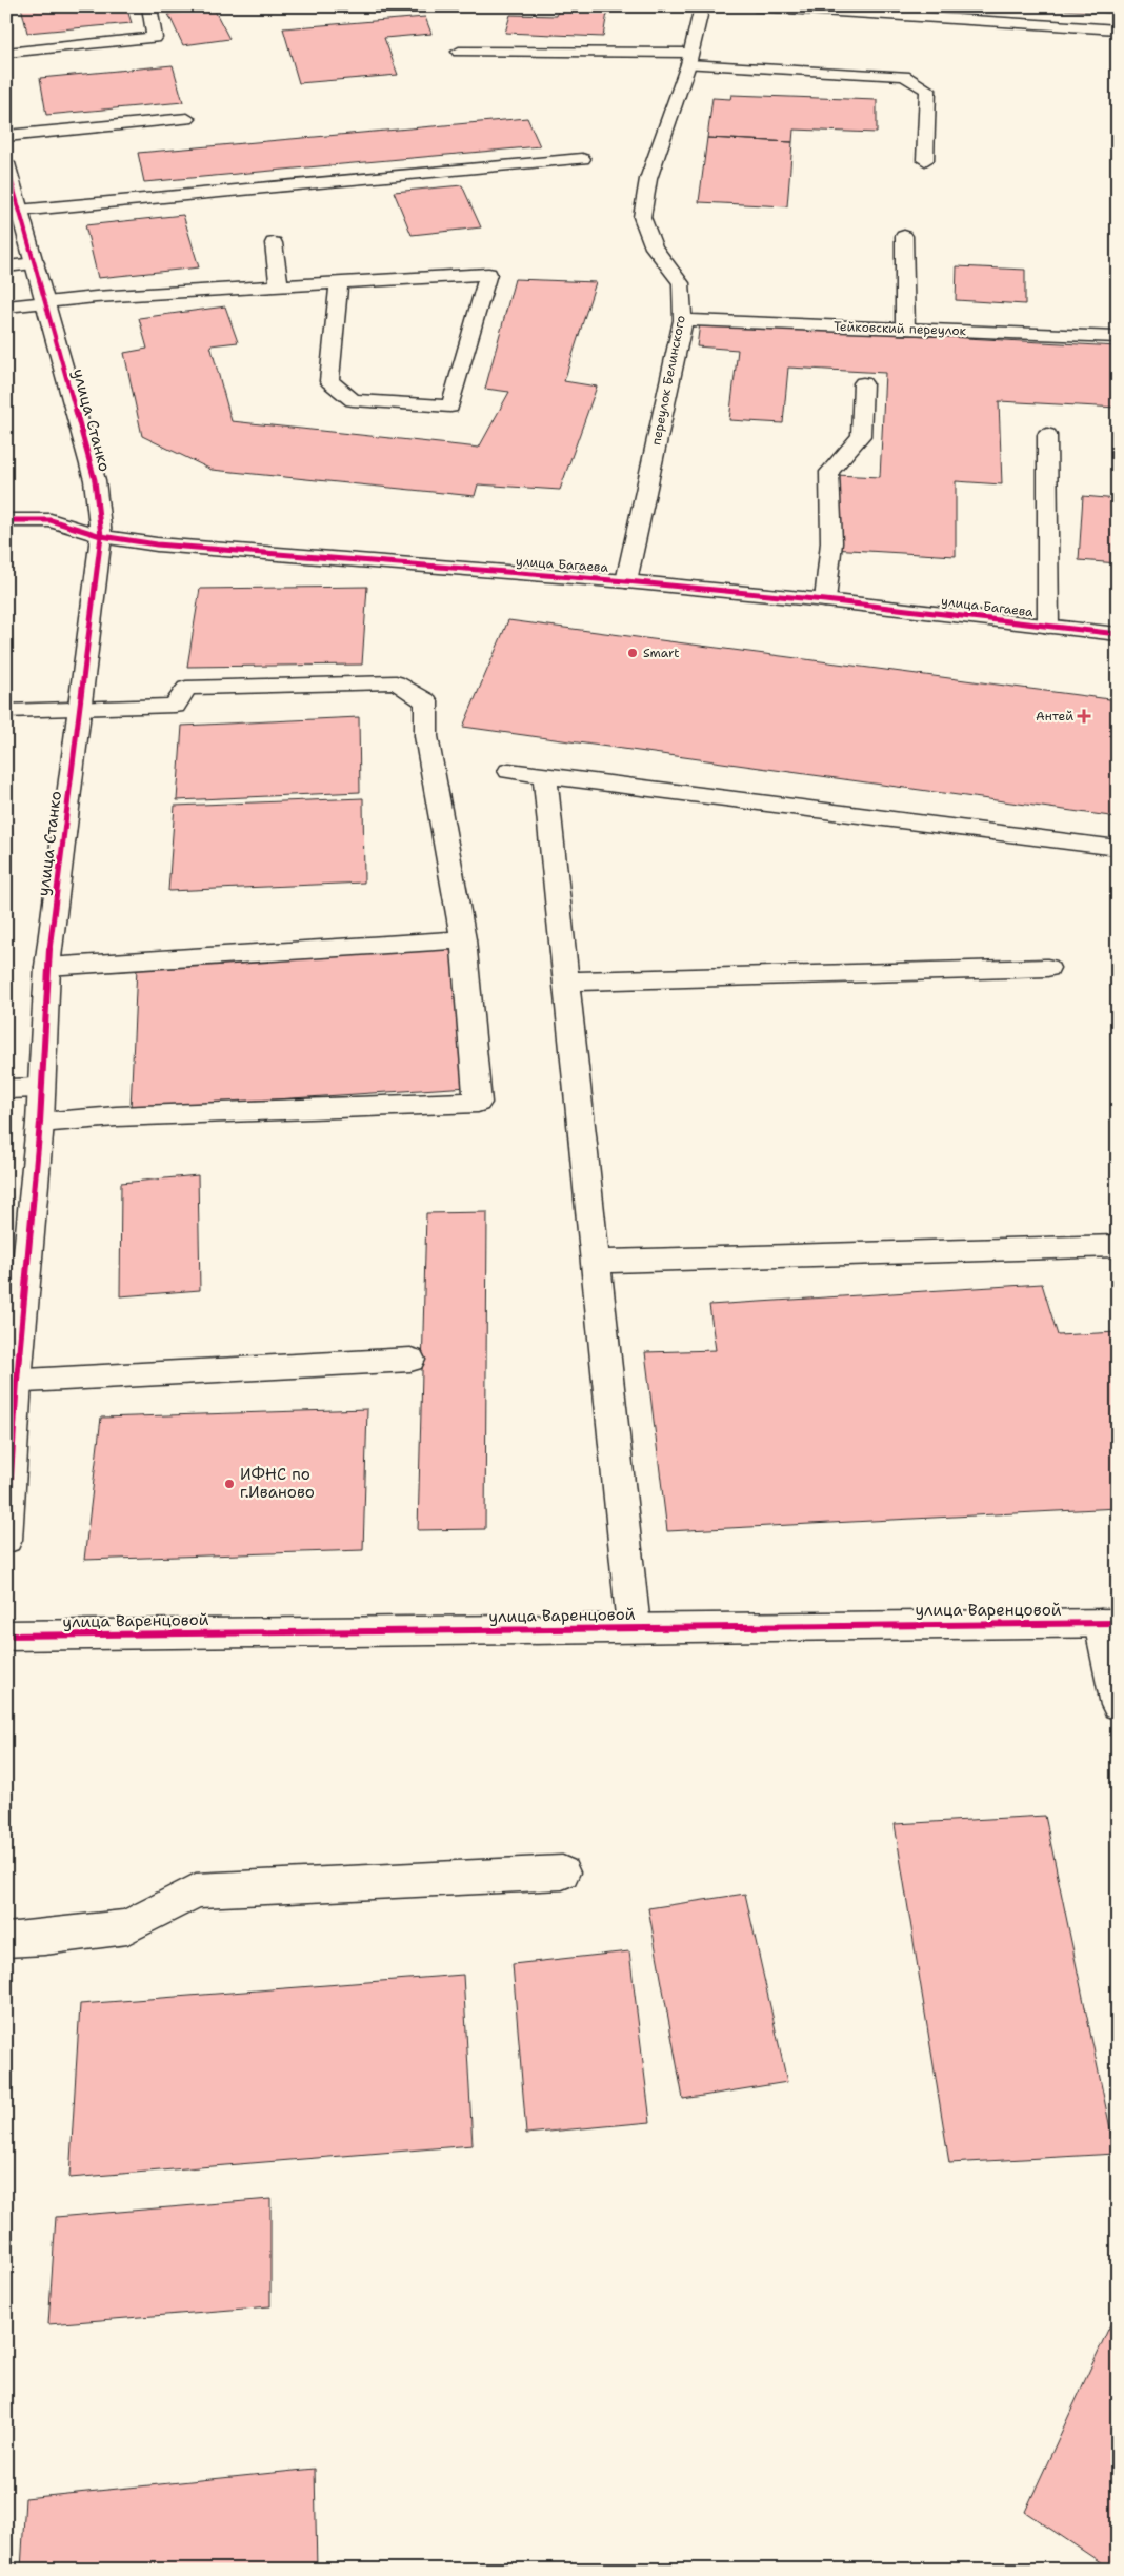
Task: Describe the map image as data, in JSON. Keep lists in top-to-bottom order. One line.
{"streets":{"street":["Тейковский переулок","переулок Белинского","улица Станко","улица Багаева","улица Варенцовой"]},"crossings":[["Тейковский переулок","переулок Белинского"],["переулок Белинского","улица Багаева"],["улица Станко","улица Багаева"]],"places":{"other":["Smart","ИФНС по г.Иваново"],"health":["Антей"]}}
